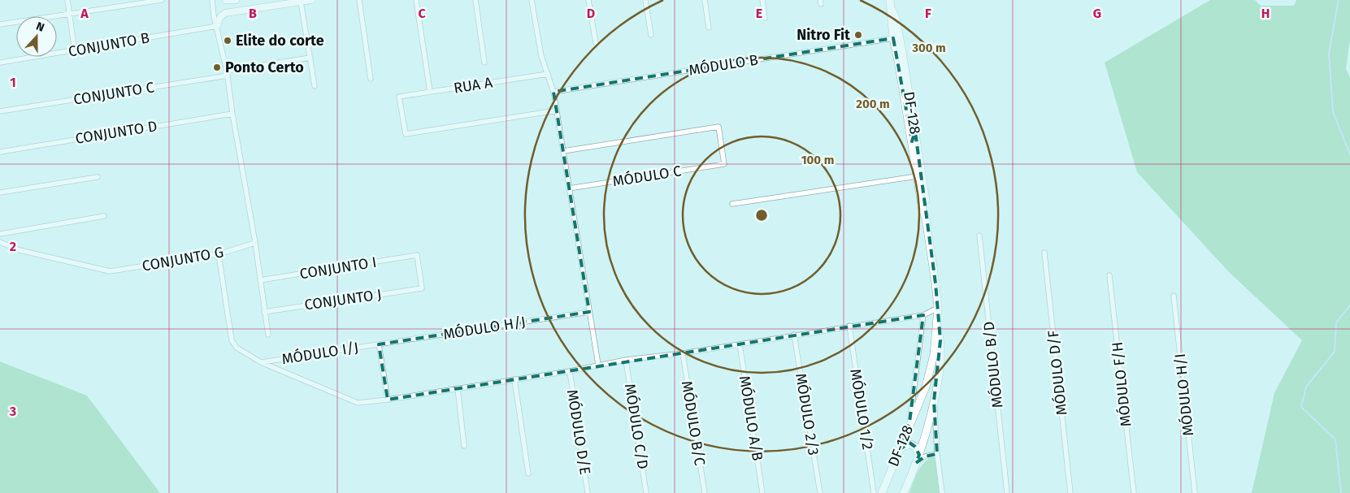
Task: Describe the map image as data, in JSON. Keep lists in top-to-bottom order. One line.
{"streets":{"main road":["DF-128"],"street":["CONJUNTO B","MÓDULO B","RUA A","CONJUNTO C","CONJUNTO D","MÓDULO C","CONJUNTO G","CONJUNTO I","CONJUNTO J","MÓDULO H/J","MÓDULO I/J","MÓDULO B/D","MÓDULO D/F","MÓDULO F/H","MÓDULO H/I","MÓDULO 1/2","MÓDULO 2/3","MÓDULO A/B","MÓDULO B/C","MÓDULO C/D","MÓDULO D/E"]},"crossings":[["MÓDULO B","DF-128"],["CONJUNTO I","CONJUNTO J"],["MÓDULO H/J","MÓDULO I/J"]],"places":["Nitro Fit","Elite do corte","Ponto Certo"],"north":"top","grid":{"columns":["A","B","C","D","E","F","G","H"],"rows":["1","2","3"]},"rings":["300 m","200 m","100 m"]}
